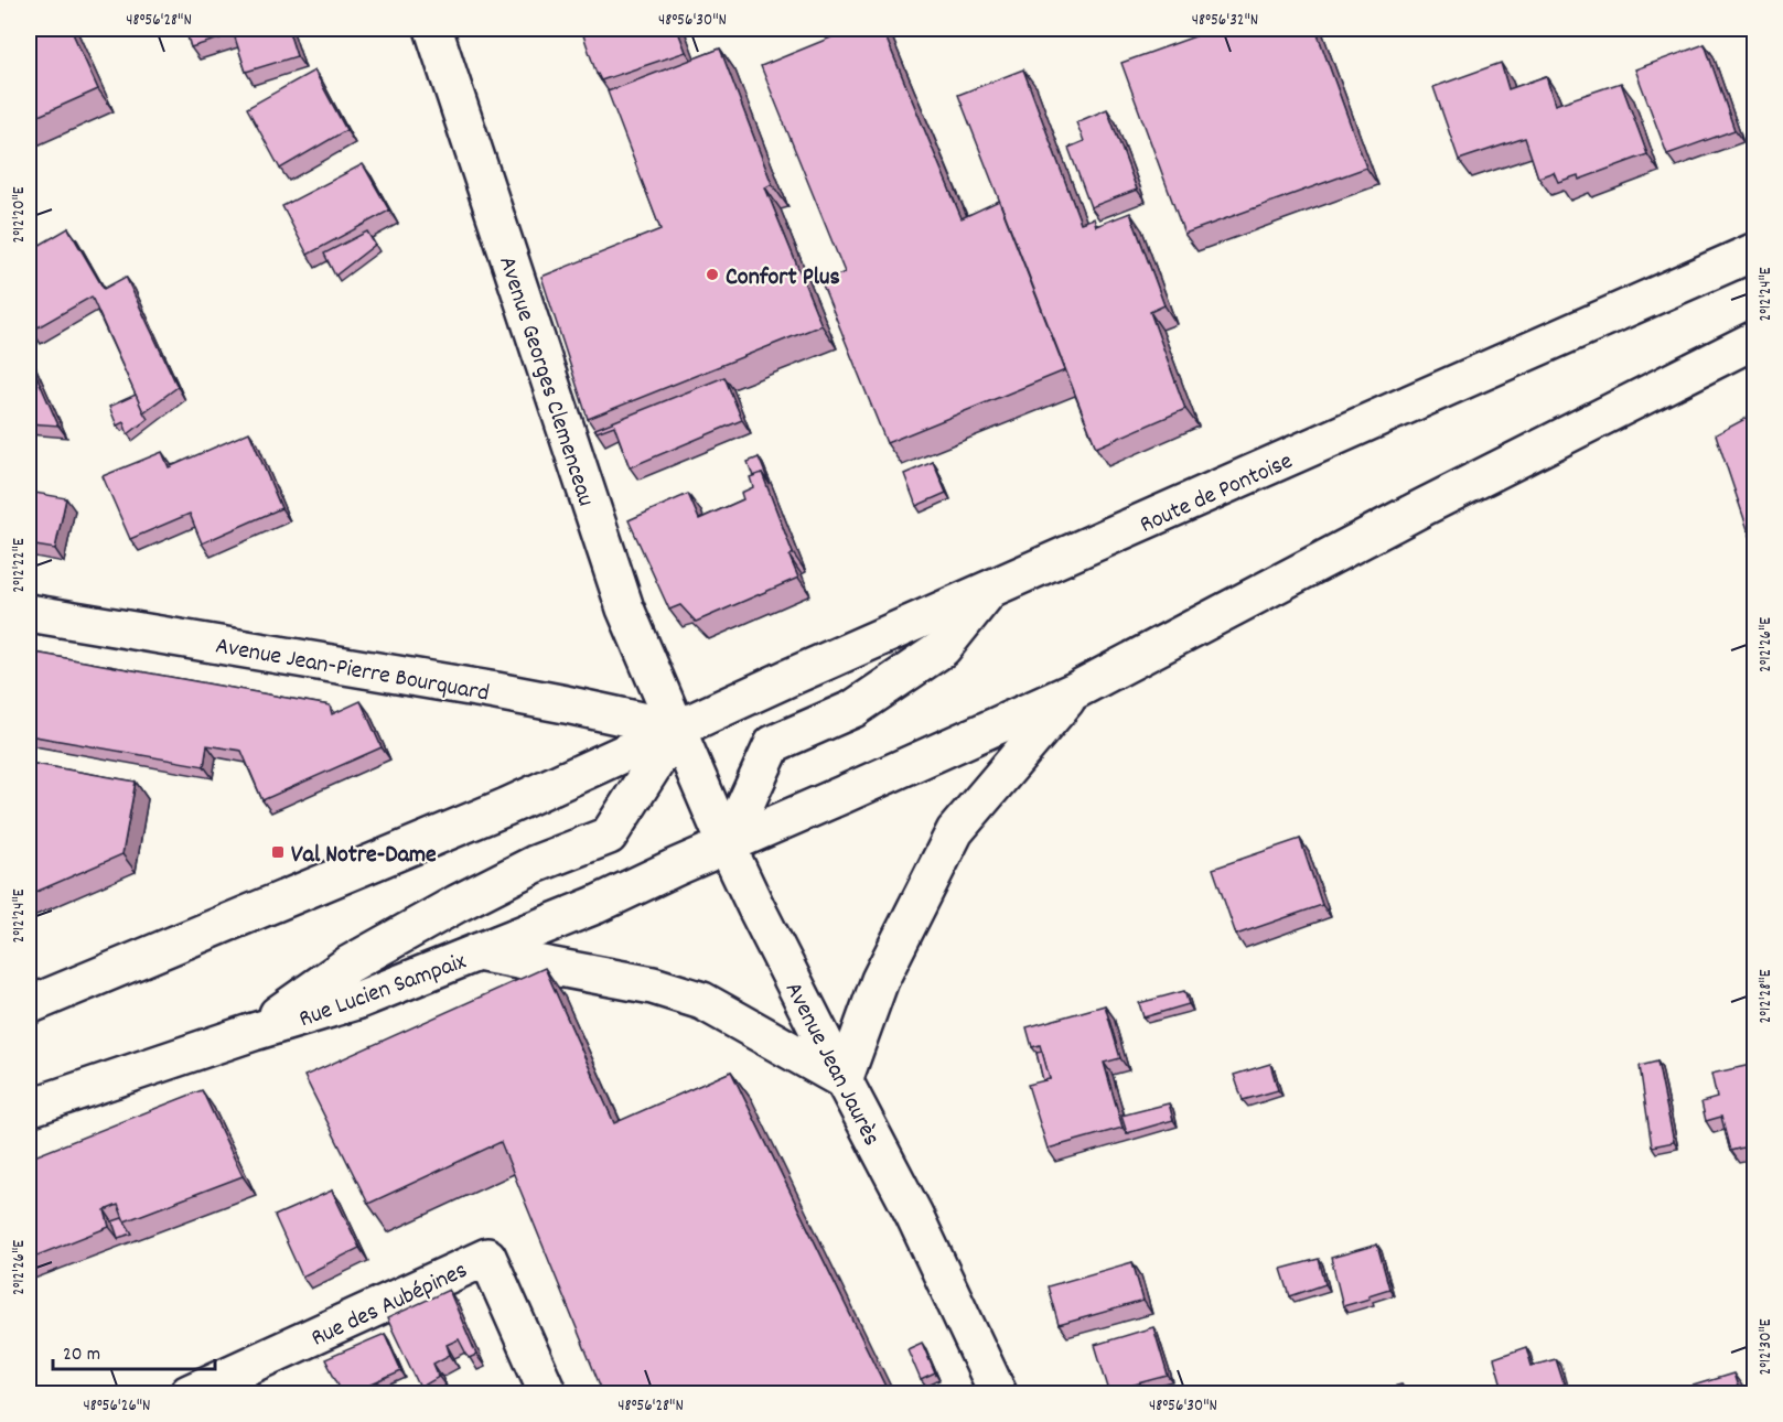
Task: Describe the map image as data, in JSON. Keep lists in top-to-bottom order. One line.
{"streets":{"main road":["Avenue Georges Clemenceau","Route de Pontoise","Avenue Jean-Pierre Bourquard","Rue Lucien Sampaix","Avenue Jean Jaurès","Rue des Aubépines"]},"crossings":[["Avenue Georges Clemenceau","Route de Pontoise"],["Avenue Georges Clemenceau","Avenue Jean-Pierre Bourquard"],["Avenue Georges Clemenceau","Avenue Jean Jaurès"],["Route de Pontoise","Avenue Jean-Pierre Bourquard"],["Route de Pontoise","Avenue Jean Jaurès"],["Avenue Jean-Pierre Bourquard","Avenue Jean Jaurès"],["Rue Lucien Sampaix","Avenue Jean Jaurès"]],"places":{"other":["Confort Plus"],"transit":["Val Notre-Dame"]},"scale_bar":"20 m","coordinates":["48°56'28\"N","48°56'30\"N","48°56'32\"N","2°12'20\"E","2°12'24\"E","2°12'22\"E","2°12'26\"E","2°12'28\"E","2°12'30\"E","48°56'26\"N"]}
